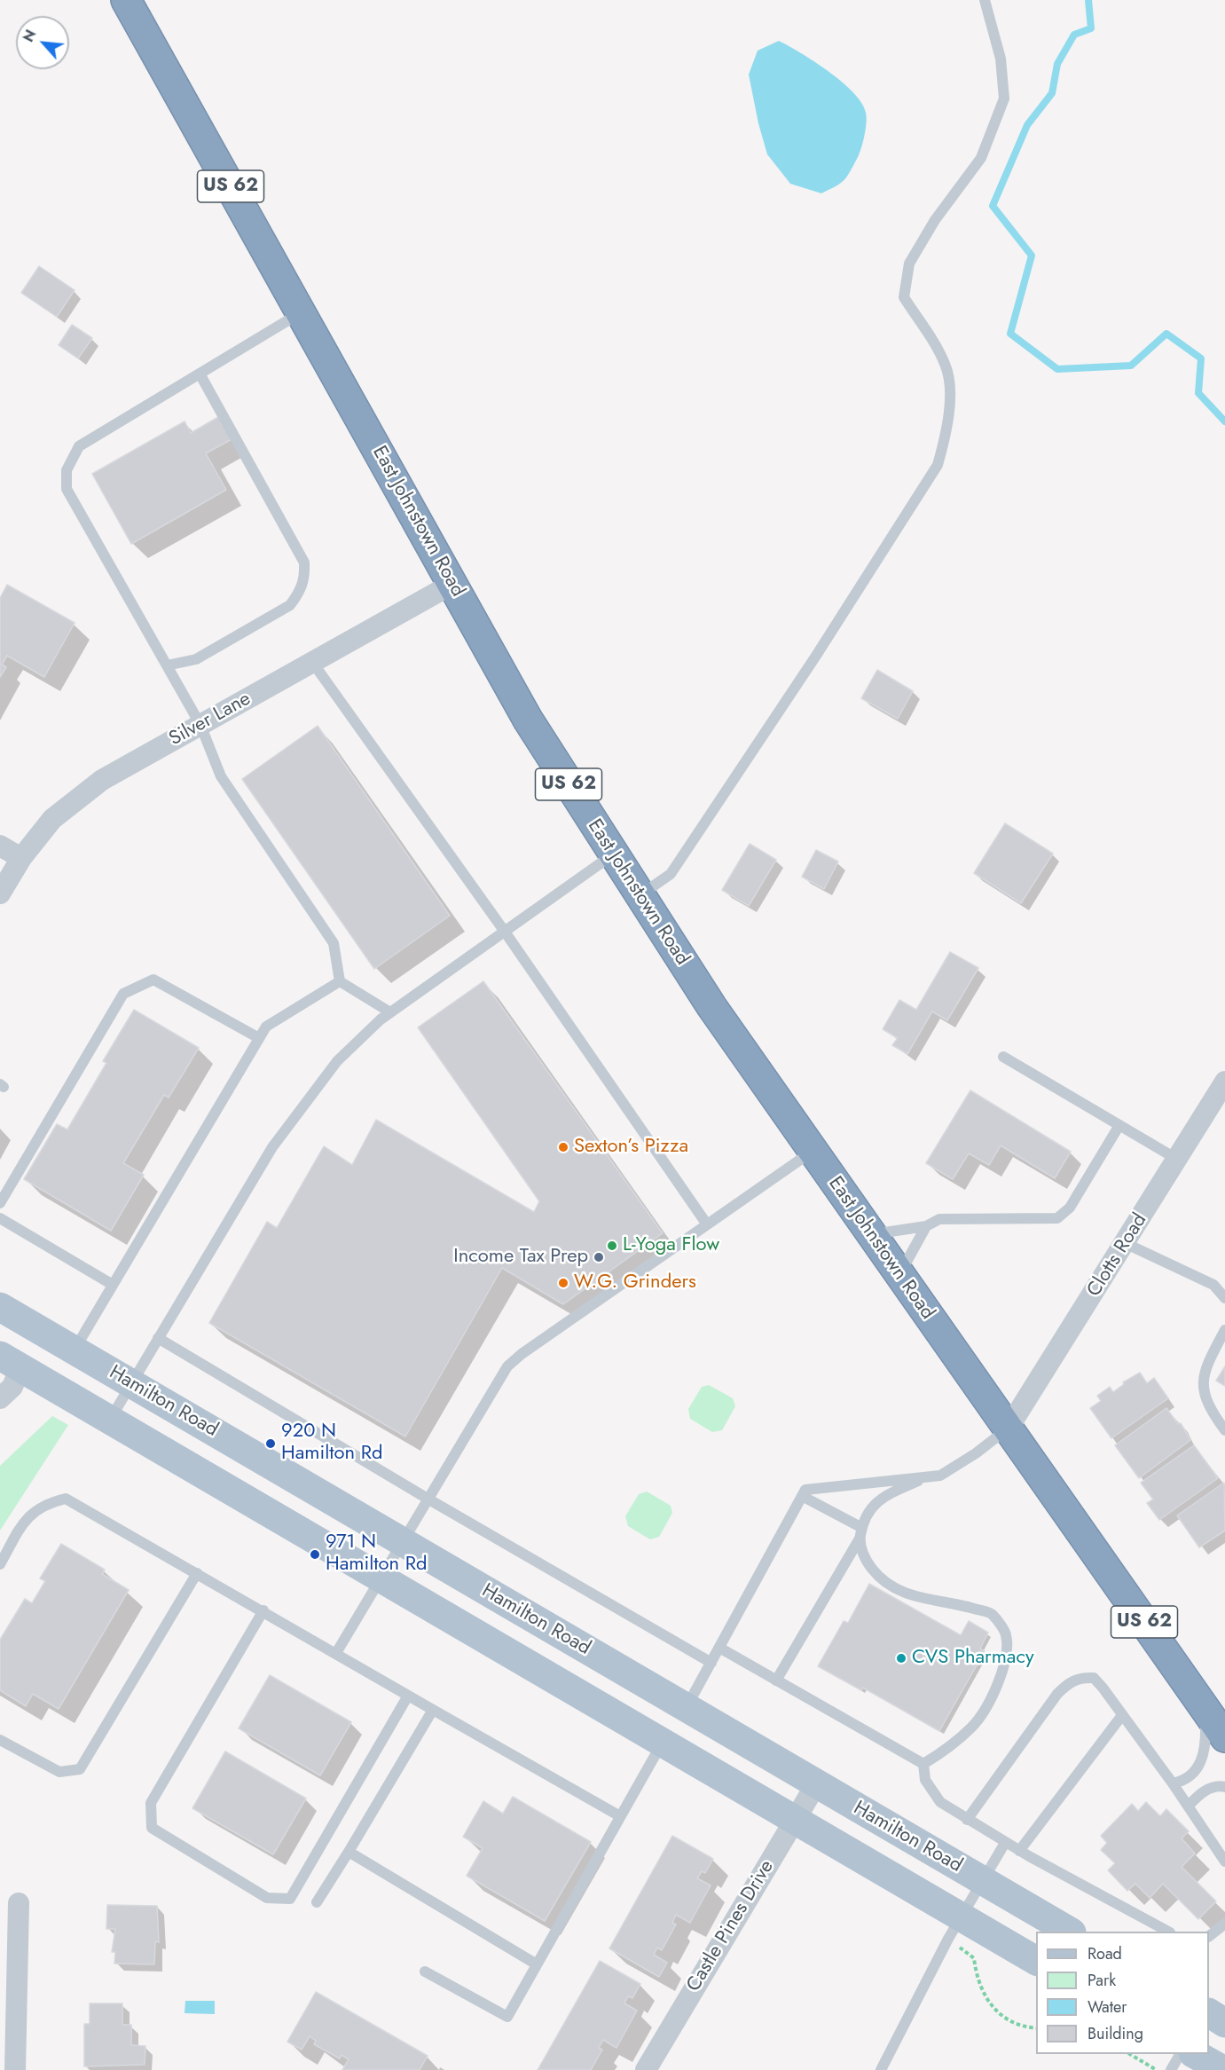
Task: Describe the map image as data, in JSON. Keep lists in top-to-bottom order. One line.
{"streets":{"highway":["US 62","East Johnstown Road"],"main road":["Hamilton Road"],"street":["Silver Lane","Clotts Road","Castle Pines Drive"]},"crossings":[["East Johnstown Road","Silver Lane"],["East Johnstown Road","Clotts Road"],["Hamilton Road","Castle Pines Drive"]],"places":["Sexton’s Pizza","L-Yoga Flow","Income Tax Prep","W.G. Grinders","920 N Hamilton Rd","971 N Hamilton Rd","CVS Pharmacy"],"legend":["Road","Park","Water","Building"],"north":"top left"}
